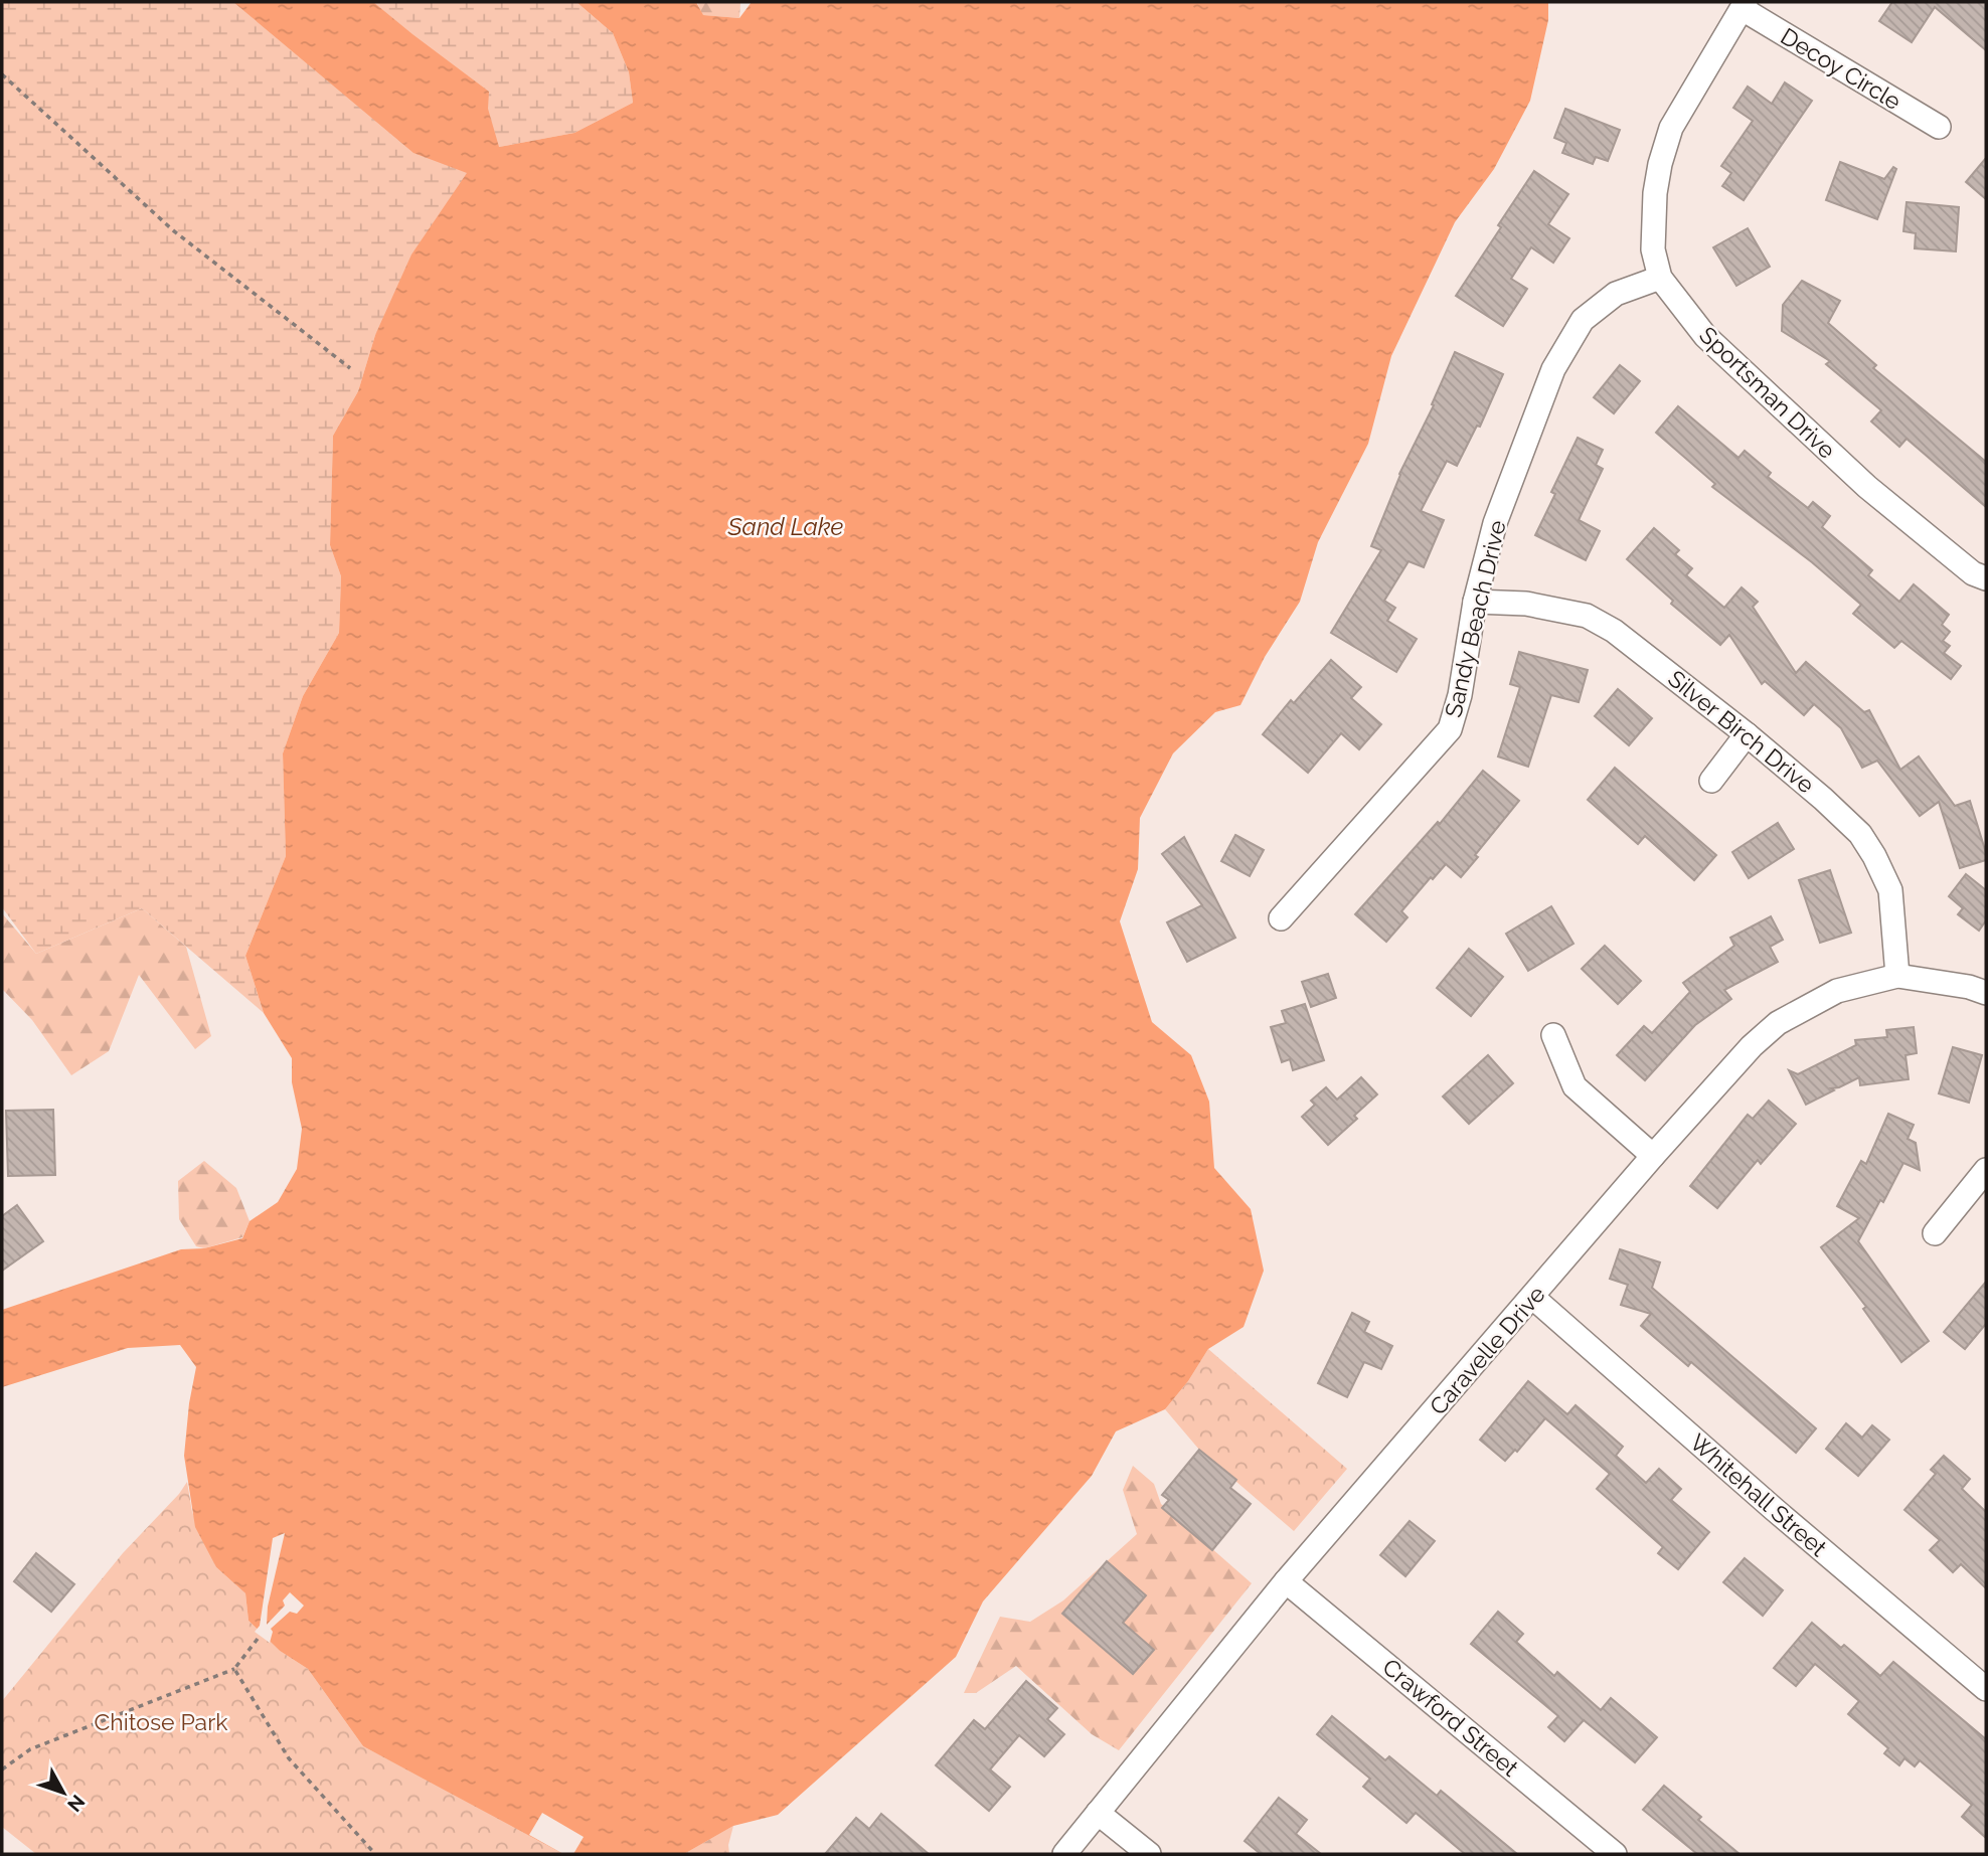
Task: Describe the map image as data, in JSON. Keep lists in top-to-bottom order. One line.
{"streets":{"street":["Decoy Circle","Sportsman Drive","Sandy Beach Drive","Silver Birch Drive","Caravelle Drive","Whitehall Street","Crawford Street"]},"crossings":[["Decoy Circle","Sportsman Drive"],["Sportsman Drive","Sandy Beach Drive"],["Sandy Beach Drive","Silver Birch Drive"],["Silver Birch Drive","Caravelle Drive"],["Caravelle Drive","Whitehall Street"],["Caravelle Drive","Crawford Street"]],"water":["Sand Lake"],"parks":["Chitose Park"],"north":"bottom right"}
